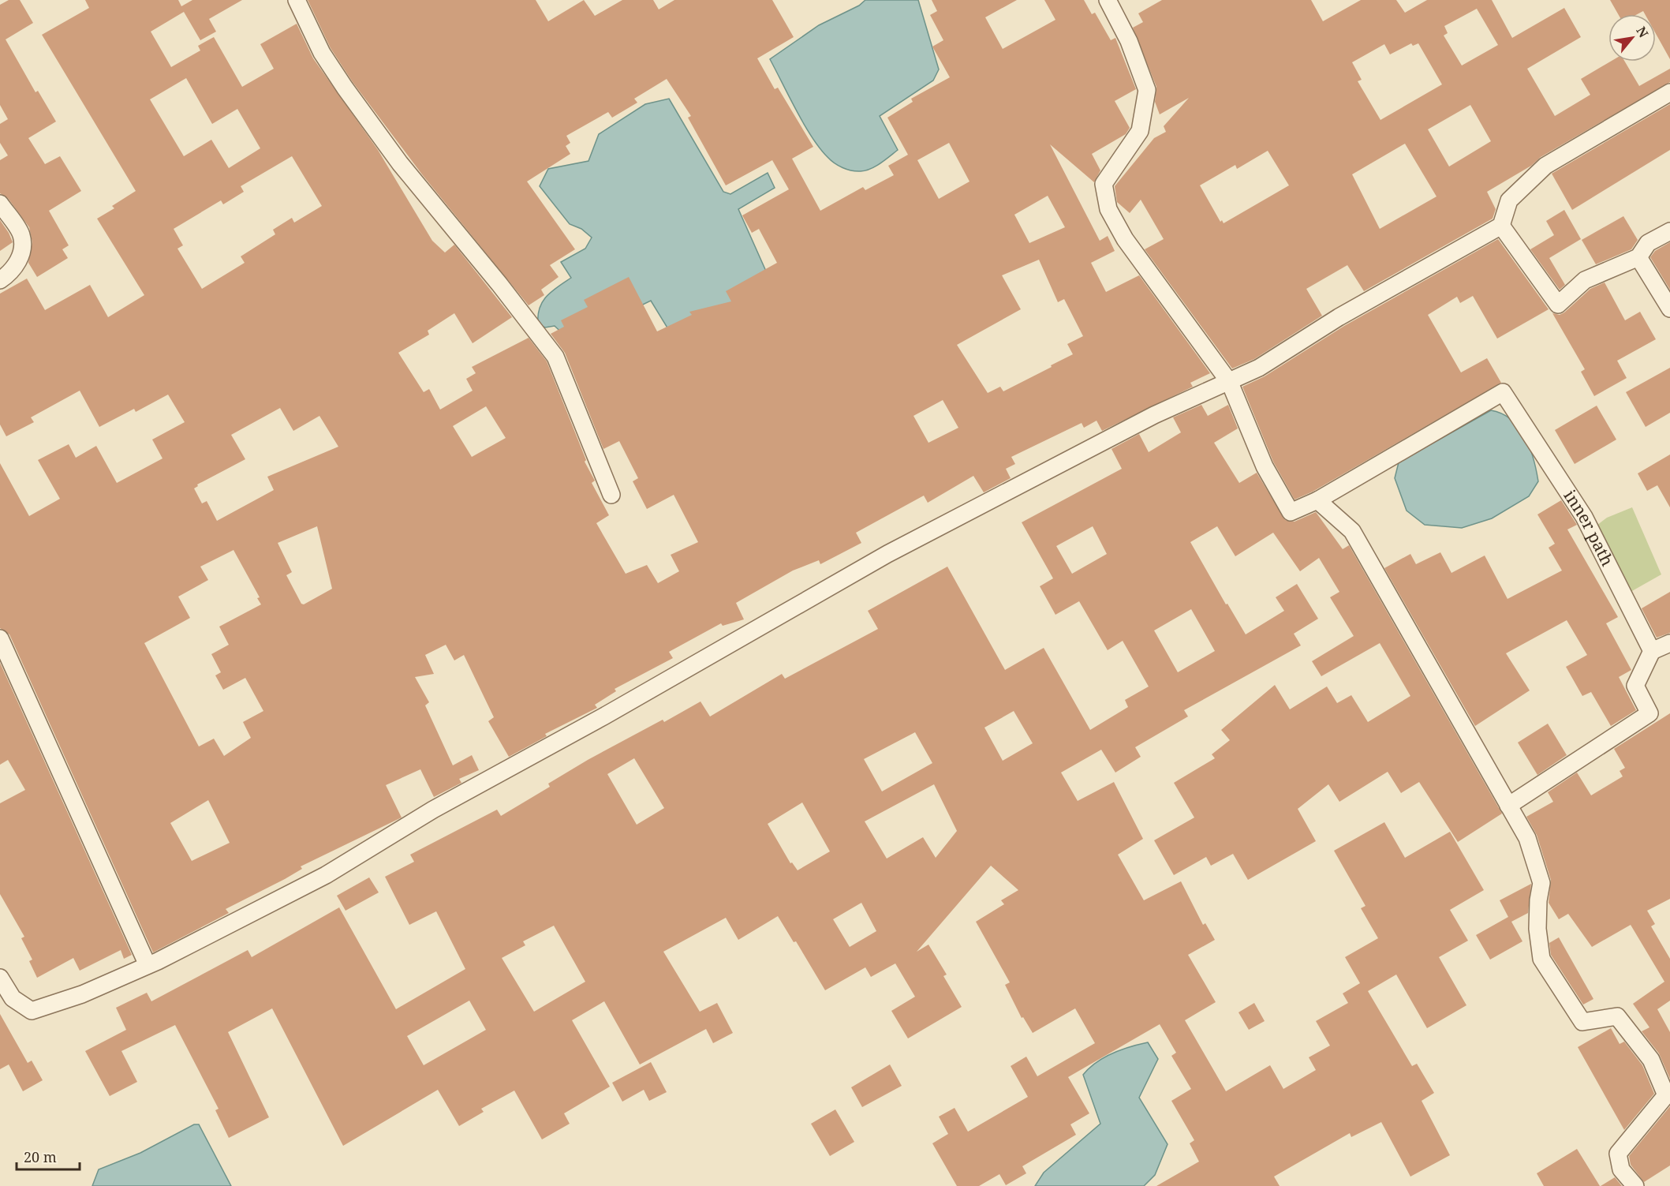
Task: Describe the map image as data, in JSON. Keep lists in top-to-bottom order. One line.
{"streets":{"street":["inner path"]},"scale_bar":"20 m","north":"top right"}
